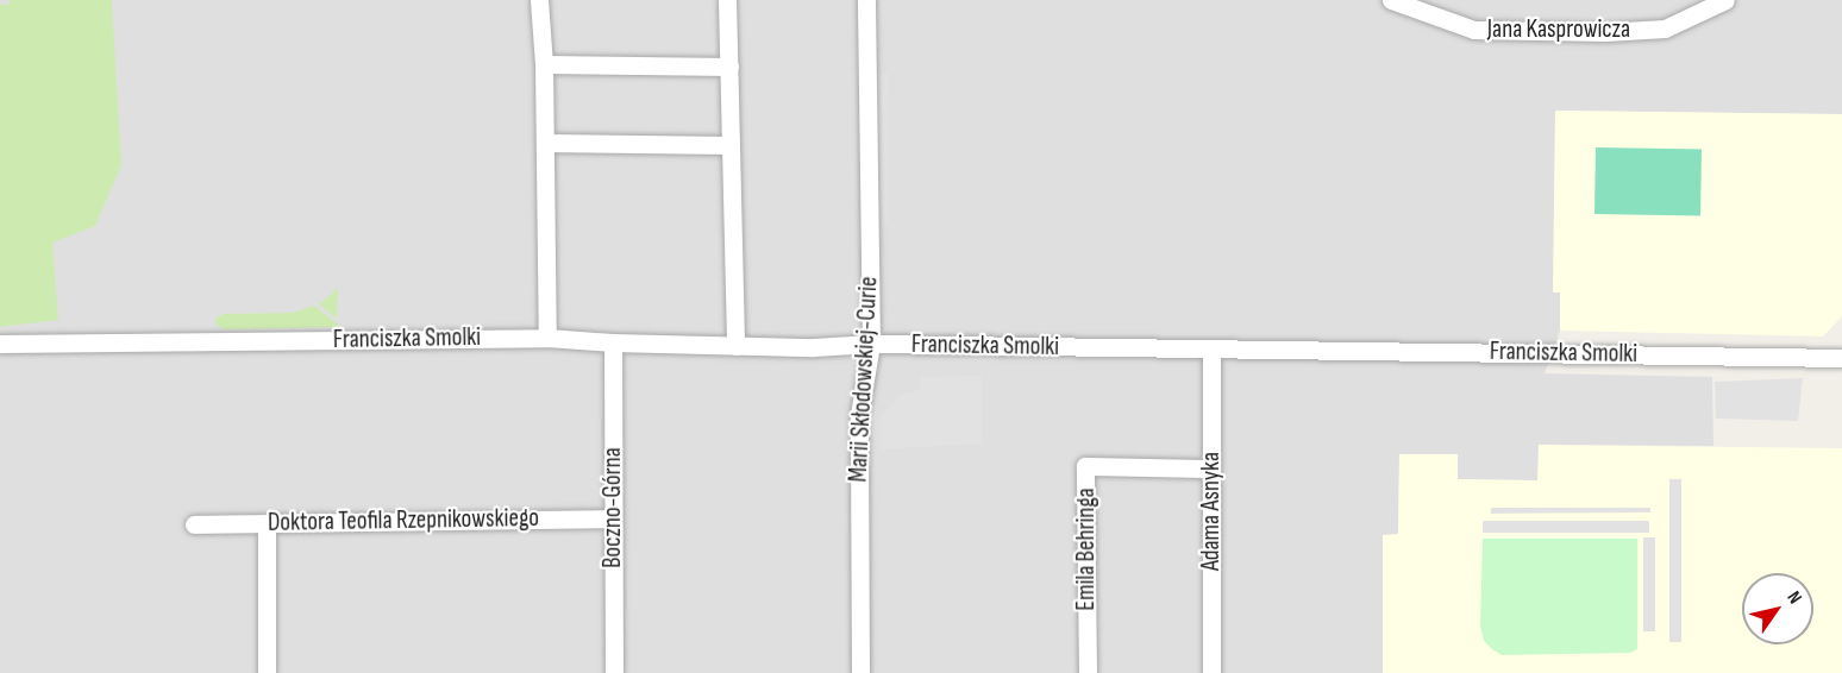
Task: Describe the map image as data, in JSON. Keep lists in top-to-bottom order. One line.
{"streets":{"street":["Jana Kasprowicza","Franciszka Smolki","Marii Skłodowskiej-Curie","Boczno-Górna","Adama Asnyka","Doktora Teofila Rzepnikowskiego","Emila Behringa"]},"crossings":[["Franciszka Smolki","Marii Skłodowskiej-Curie"],["Franciszka Smolki","Boczno-Górna"],["Franciszka Smolki","Adama Asnyka"],["Boczno-Górna","Doktora Teofila Rzepnikowskiego"],["Adama Asnyka","Emila Behringa"]],"north":"top right"}
